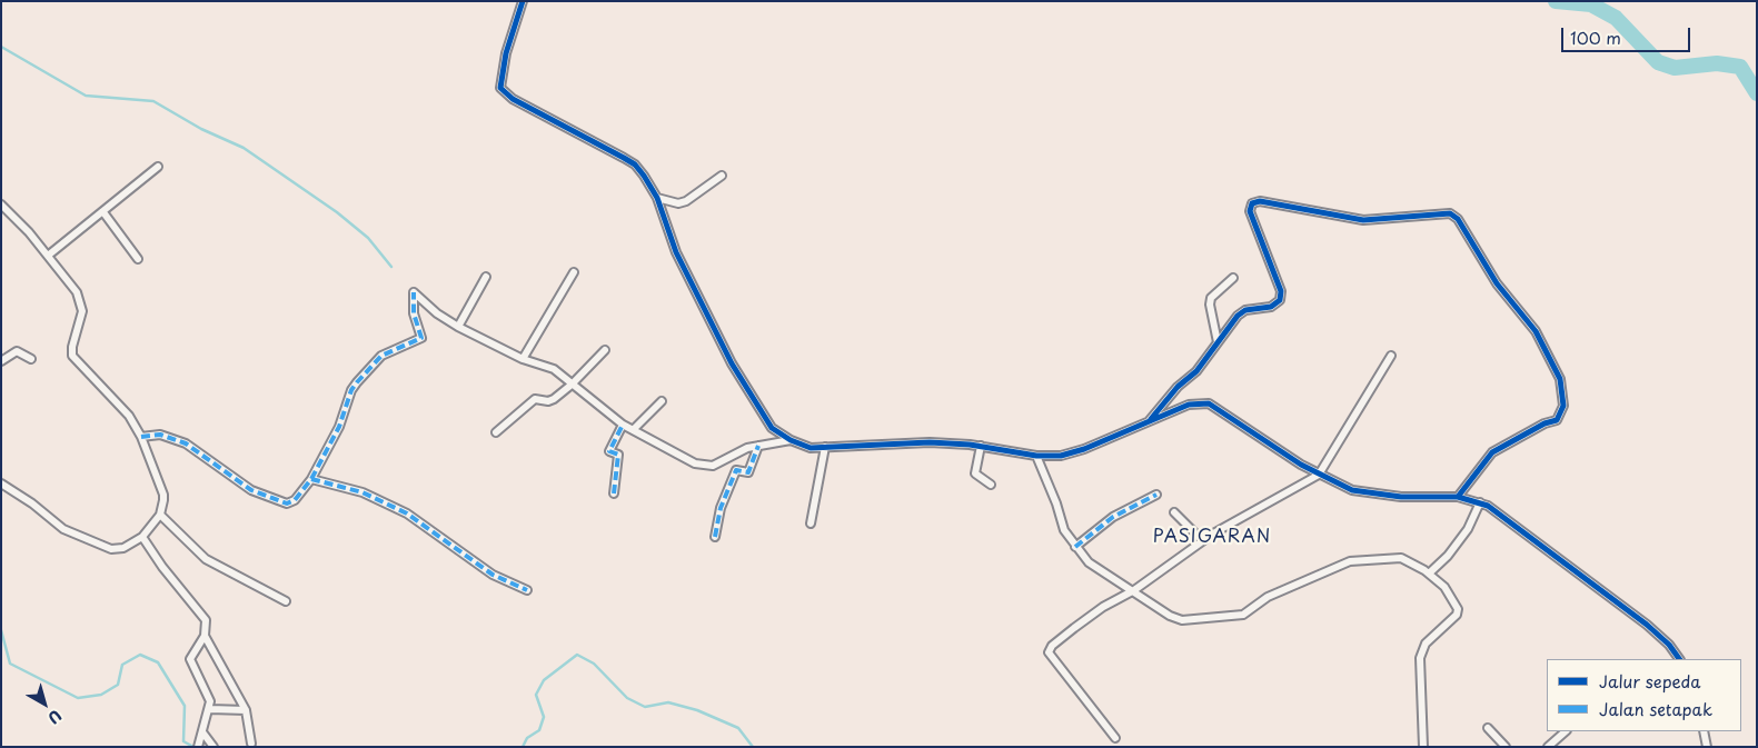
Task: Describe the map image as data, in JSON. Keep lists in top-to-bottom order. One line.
{"districts":["PASIGARAN"],"legend":["Jalur sepeda","Jalan setapak"],"scale_bar":"100 m","north":"bottom right"}
